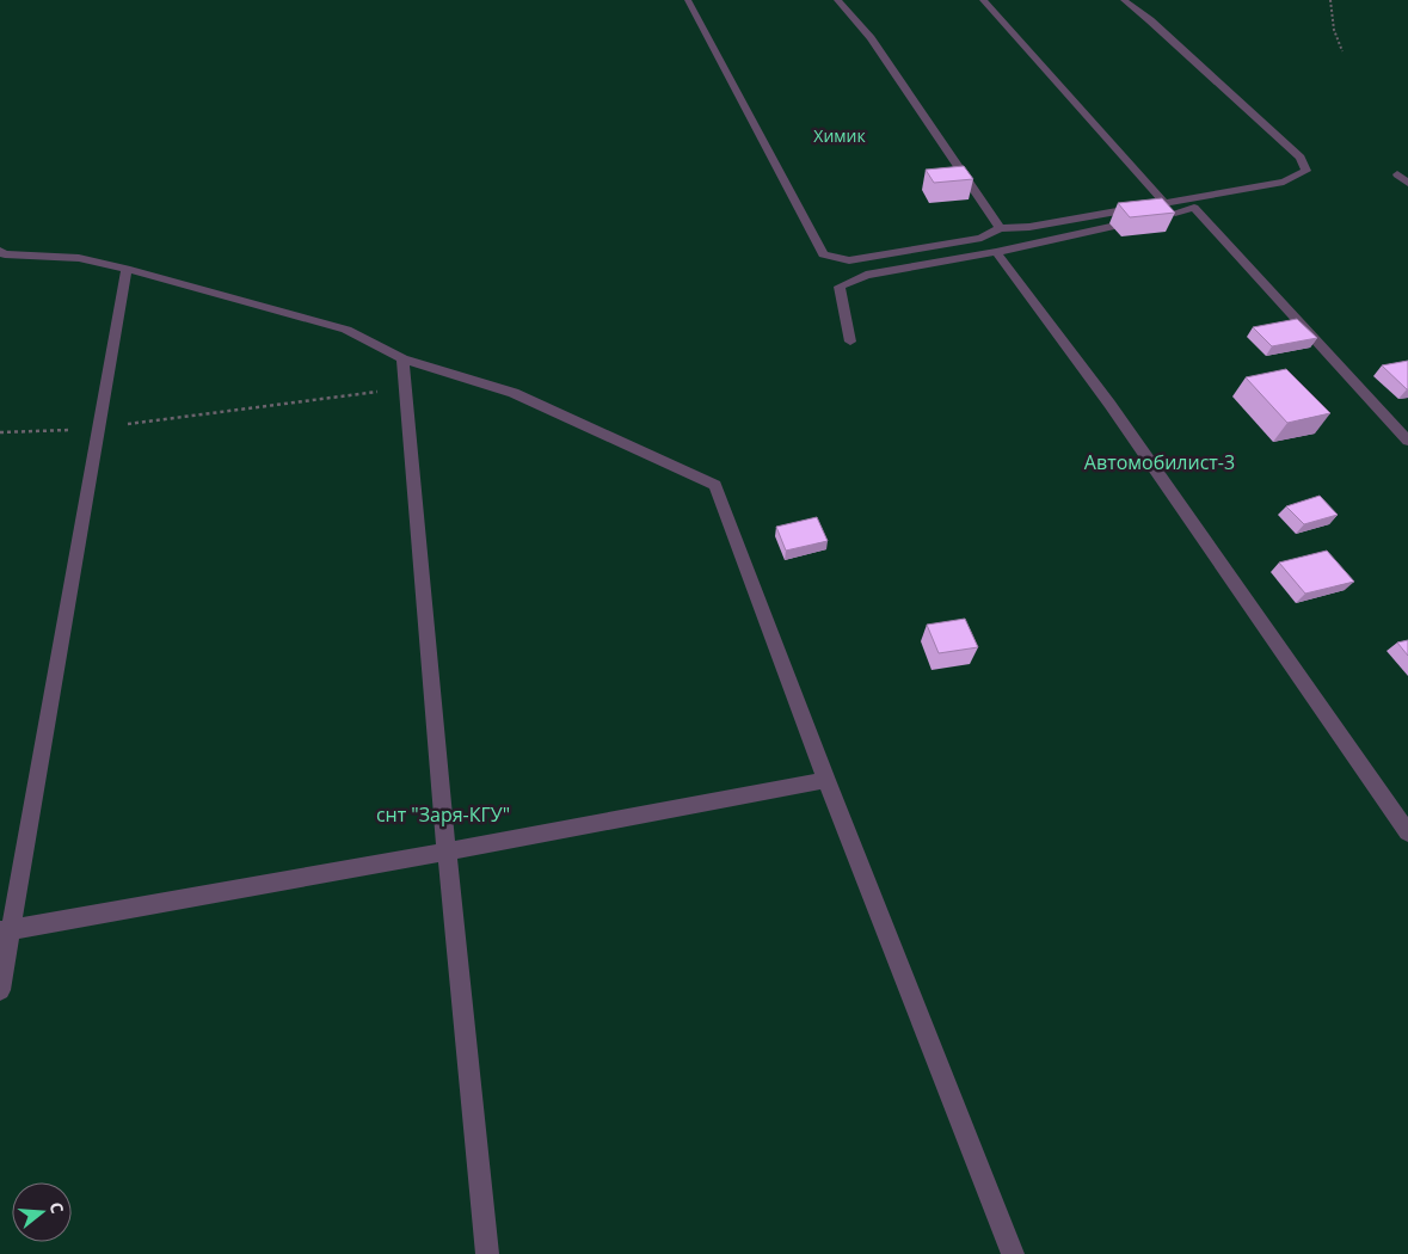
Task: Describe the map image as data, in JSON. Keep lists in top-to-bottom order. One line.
{"parks":["Химик","Автомобилист-3","снт \"Заря-КГУ\""],"north":"right"}
